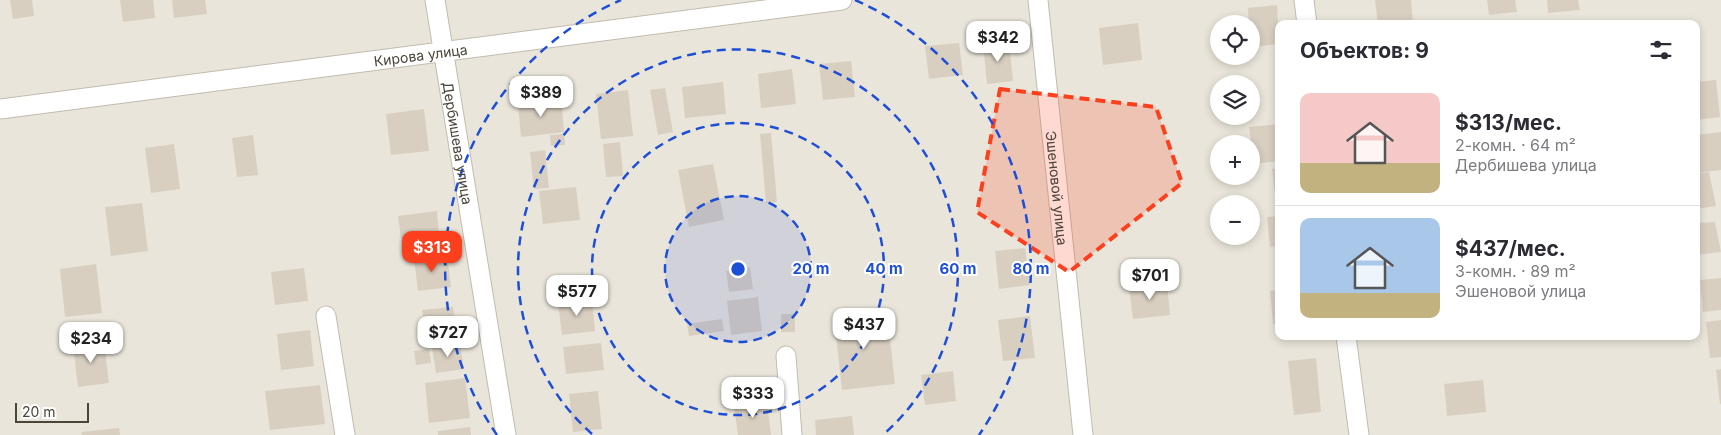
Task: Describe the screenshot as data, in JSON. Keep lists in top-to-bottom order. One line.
{"streets":{"street":["Кирова улица","Дербишева улица","Эшеновой улица"]},"crossings":[["Кирова улица","Дербишева улица"]],"scale_bar":"20 m","page":{"map_buttons":["+","−"],"heading":"Объектов: 9","price":["$342","$389","$313","$701","$577","$437","$727","$234","$333"],"list":[{"name":"$313/мес.","note":"2-комн. · 64 m² · Дербишева улица"},{"name":"$437/мес.","note":"3-комн. · 89 m² · Эшеновой улица"}],"scale":"20 m"},"rings":["20 m","40 m","60 m","80 m"]}
